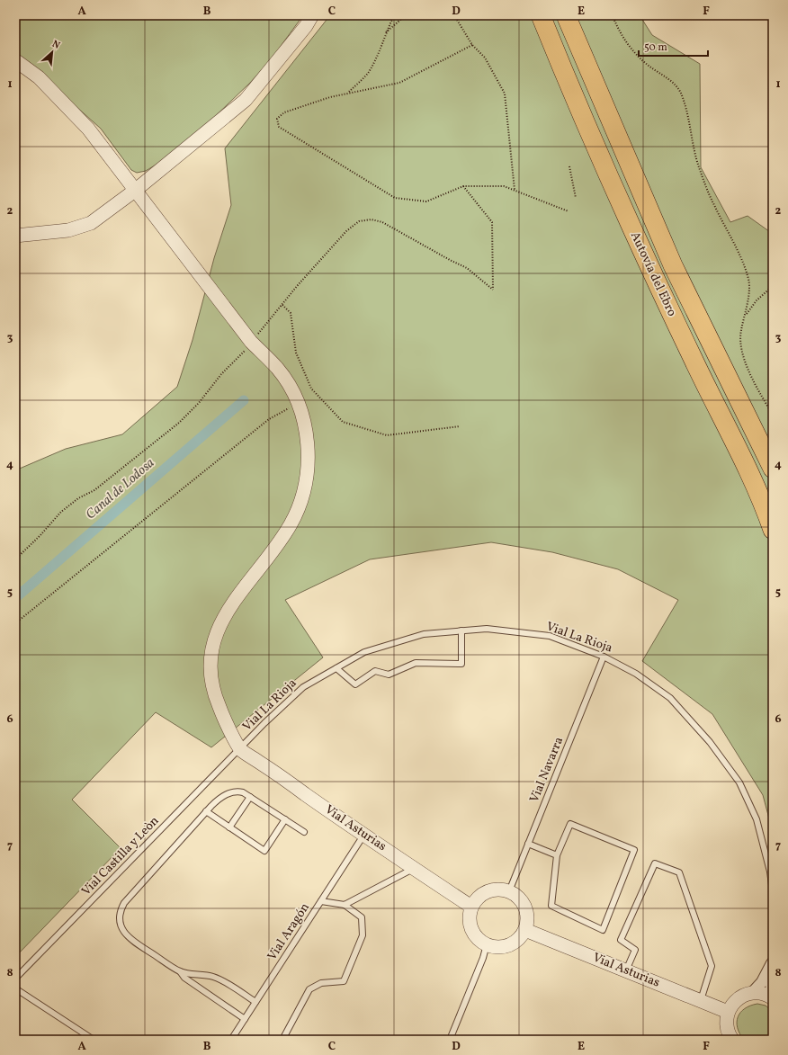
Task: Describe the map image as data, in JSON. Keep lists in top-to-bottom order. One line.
{"streets":{"highway":["Autovía del Ebro"],"street":["Vial Asturias"],"lane":["Vial La Rioja","Vial Navarra","Vial Castilla y Leòn","Vial Aragón"]},"crossings":[["Vial La Rioja","Vial Navarra"],["Vial La Rioja","Vial Asturias"],["Vial La Rioja","Vial Castilla y Leòn"],["Vial Navarra","Vial Asturias"],["Vial Asturias","Vial Castilla y Leòn"],["Vial Asturias","Vial Aragón"]],"water":["Canal de Lodosa"],"scale_bar":"50 m","north":"top right","grid":{"columns":["A","B","C","D","E","F"],"rows":["1","2","3","4","5","6","7","8"]}}
